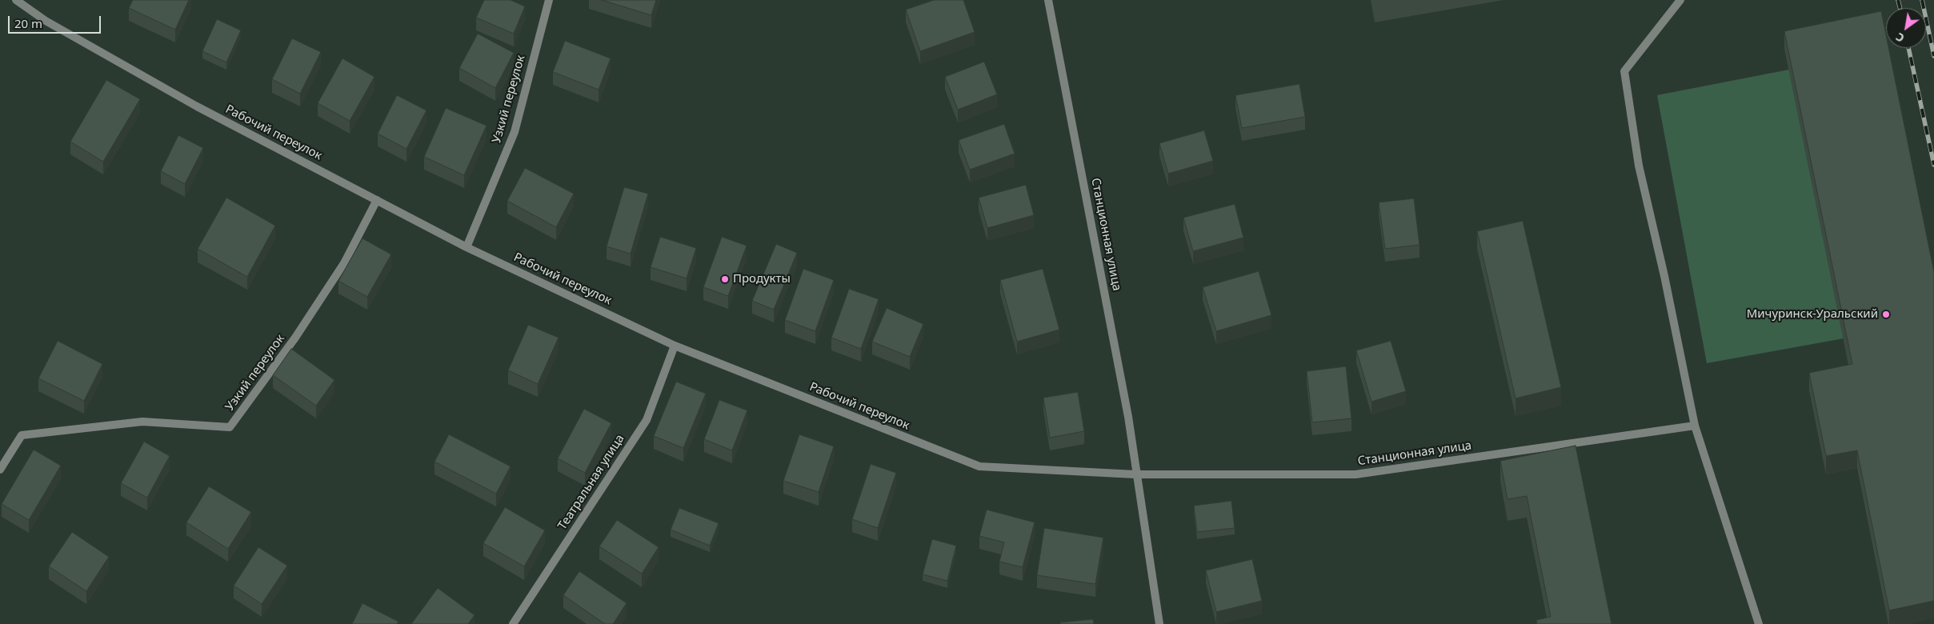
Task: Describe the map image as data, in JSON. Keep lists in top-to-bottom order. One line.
{"streets":{"street":["Узкий переулок","Рабочий переулок","Станционная улица","Театральная улица"]},"crossings":[["Узкий переулок","Рабочий переулок"],["Рабочий переулок","Станционная улица"],["Рабочий переулок","Театральная улица"]],"places":["Продукты","Мичуринск-Уральский"],"scale_bar":"20 m","north":"bottom left"}
